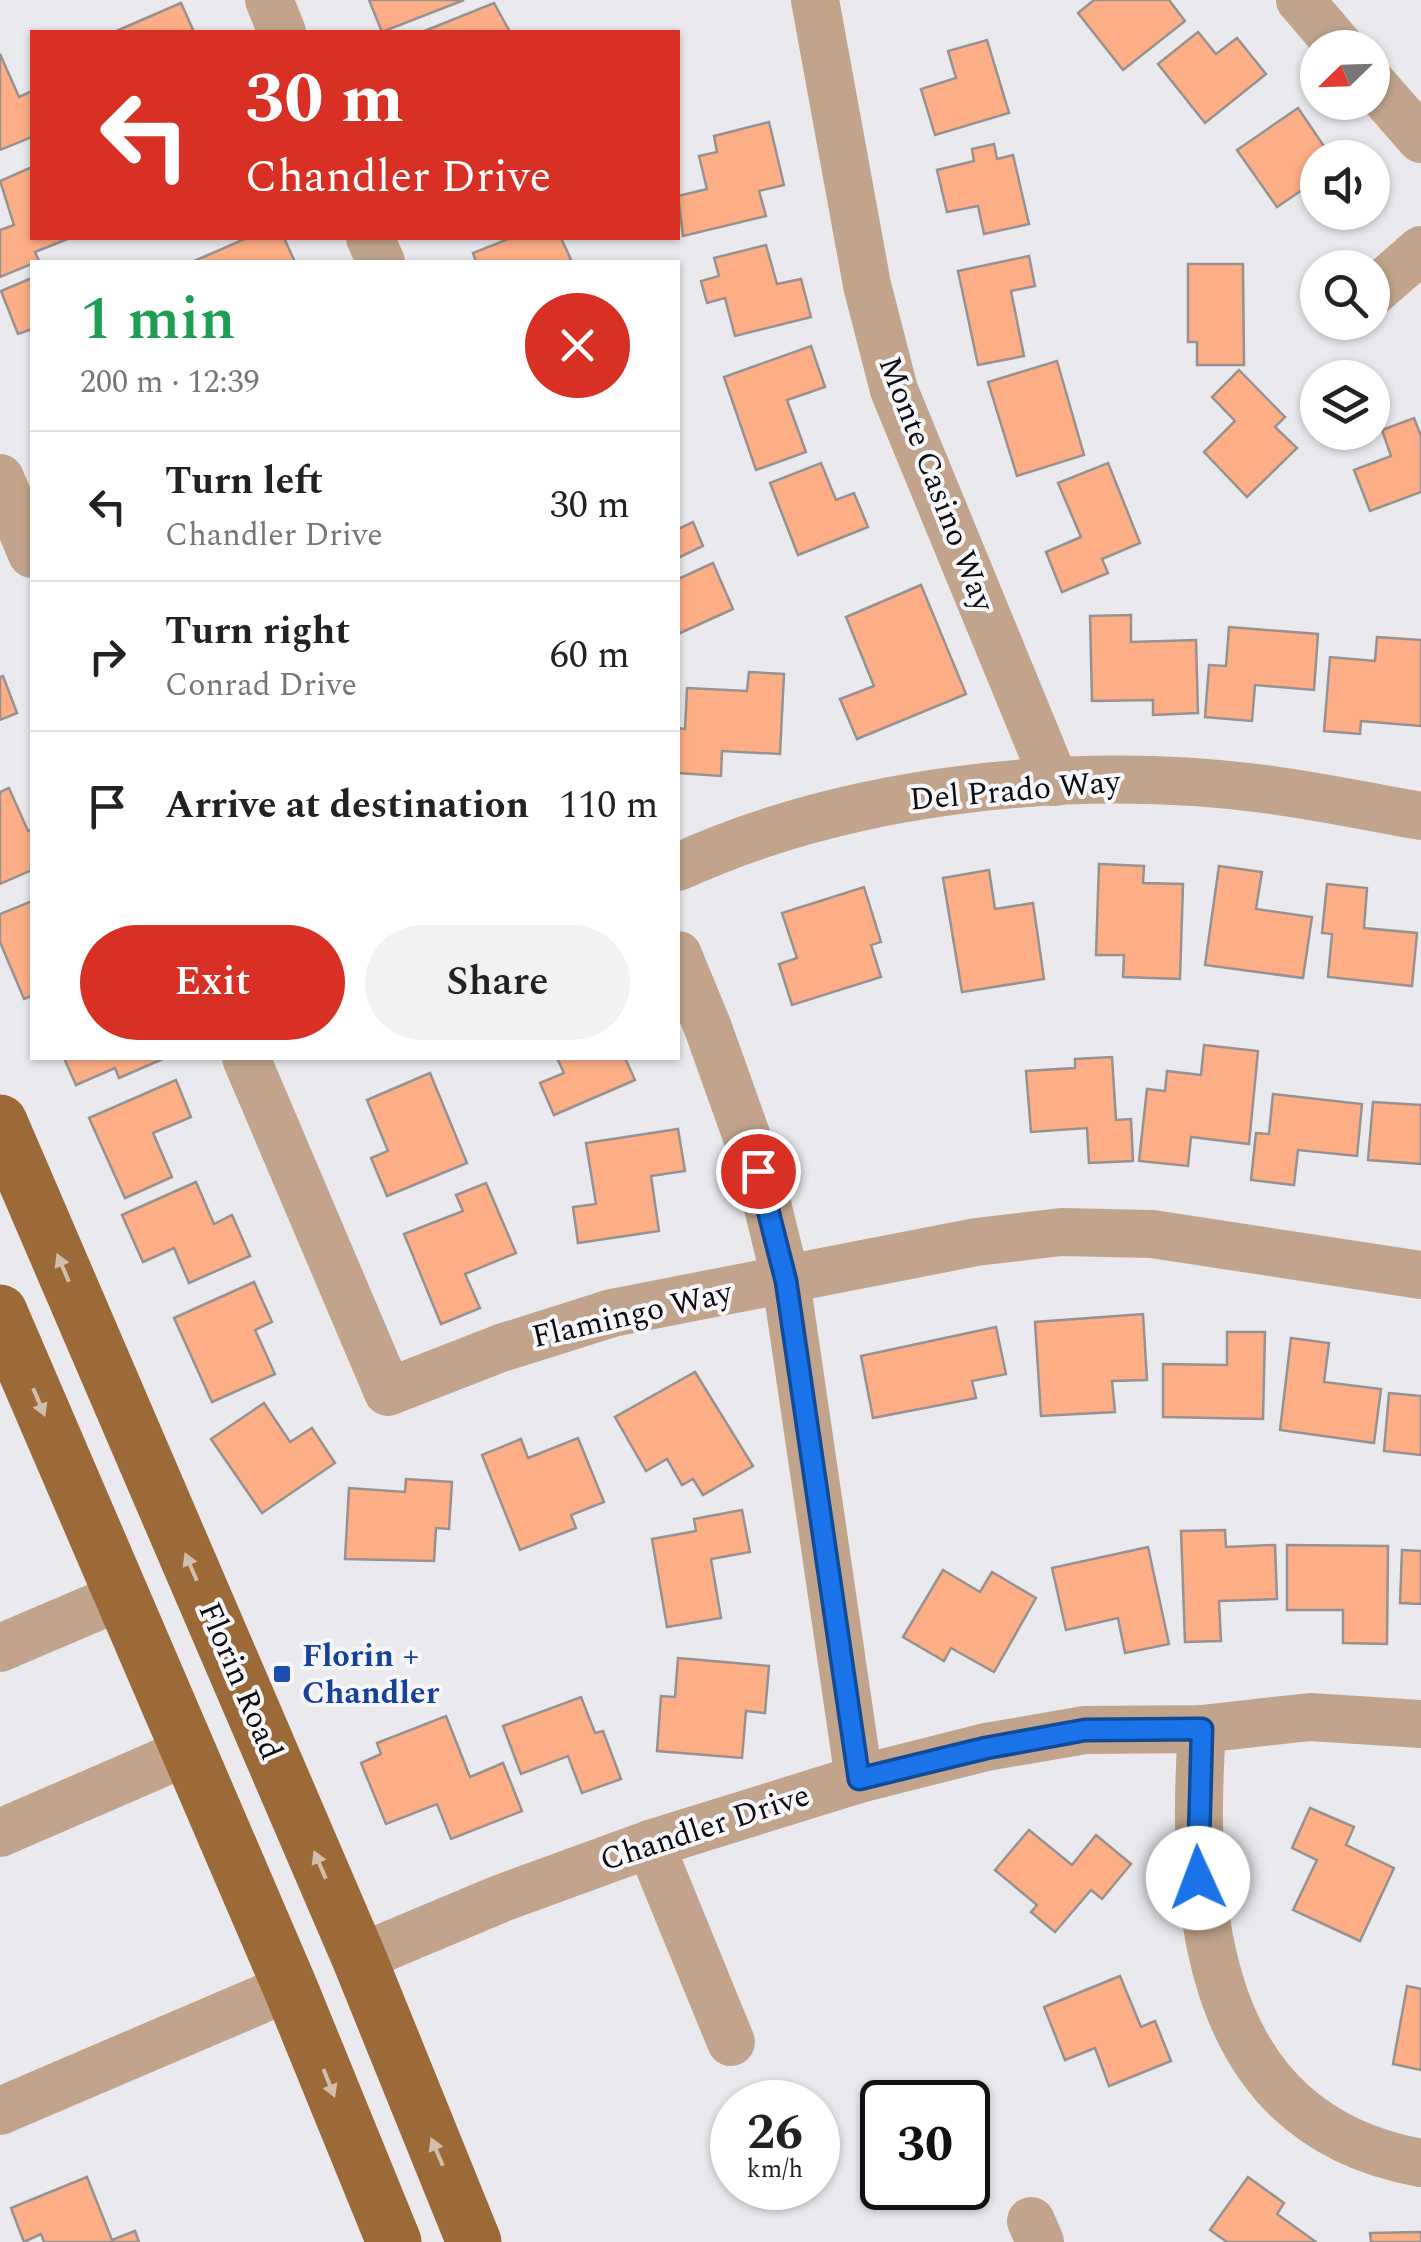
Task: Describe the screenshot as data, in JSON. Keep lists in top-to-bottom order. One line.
{"streets":{"main road":["Florin Road"],"street":["Monte Casino Way","Del Prado Way","Flamingo Way","Chandler Drive"]},"crossings":[["Monte Casino Way","Del Prado Way"],["Florin Road","Chandler Drive"]],"places":{"transit":["Florin + Chandler"]},"north":"bottom left","page":{"turn":["30 m","Chandler Drive"],"heading":["1 min","200 m · 12:39"],"list":[{"name":"Turn left","note":"Chandler Drive","value":"30 m"},{"name":"Turn right","note":"Conrad Drive","value":"60 m"},{"name":"Arrive at destination","value":"110 m"}],"buttons":["Exit","Share"],"speed":"26 km/h","limit":"30"}}
